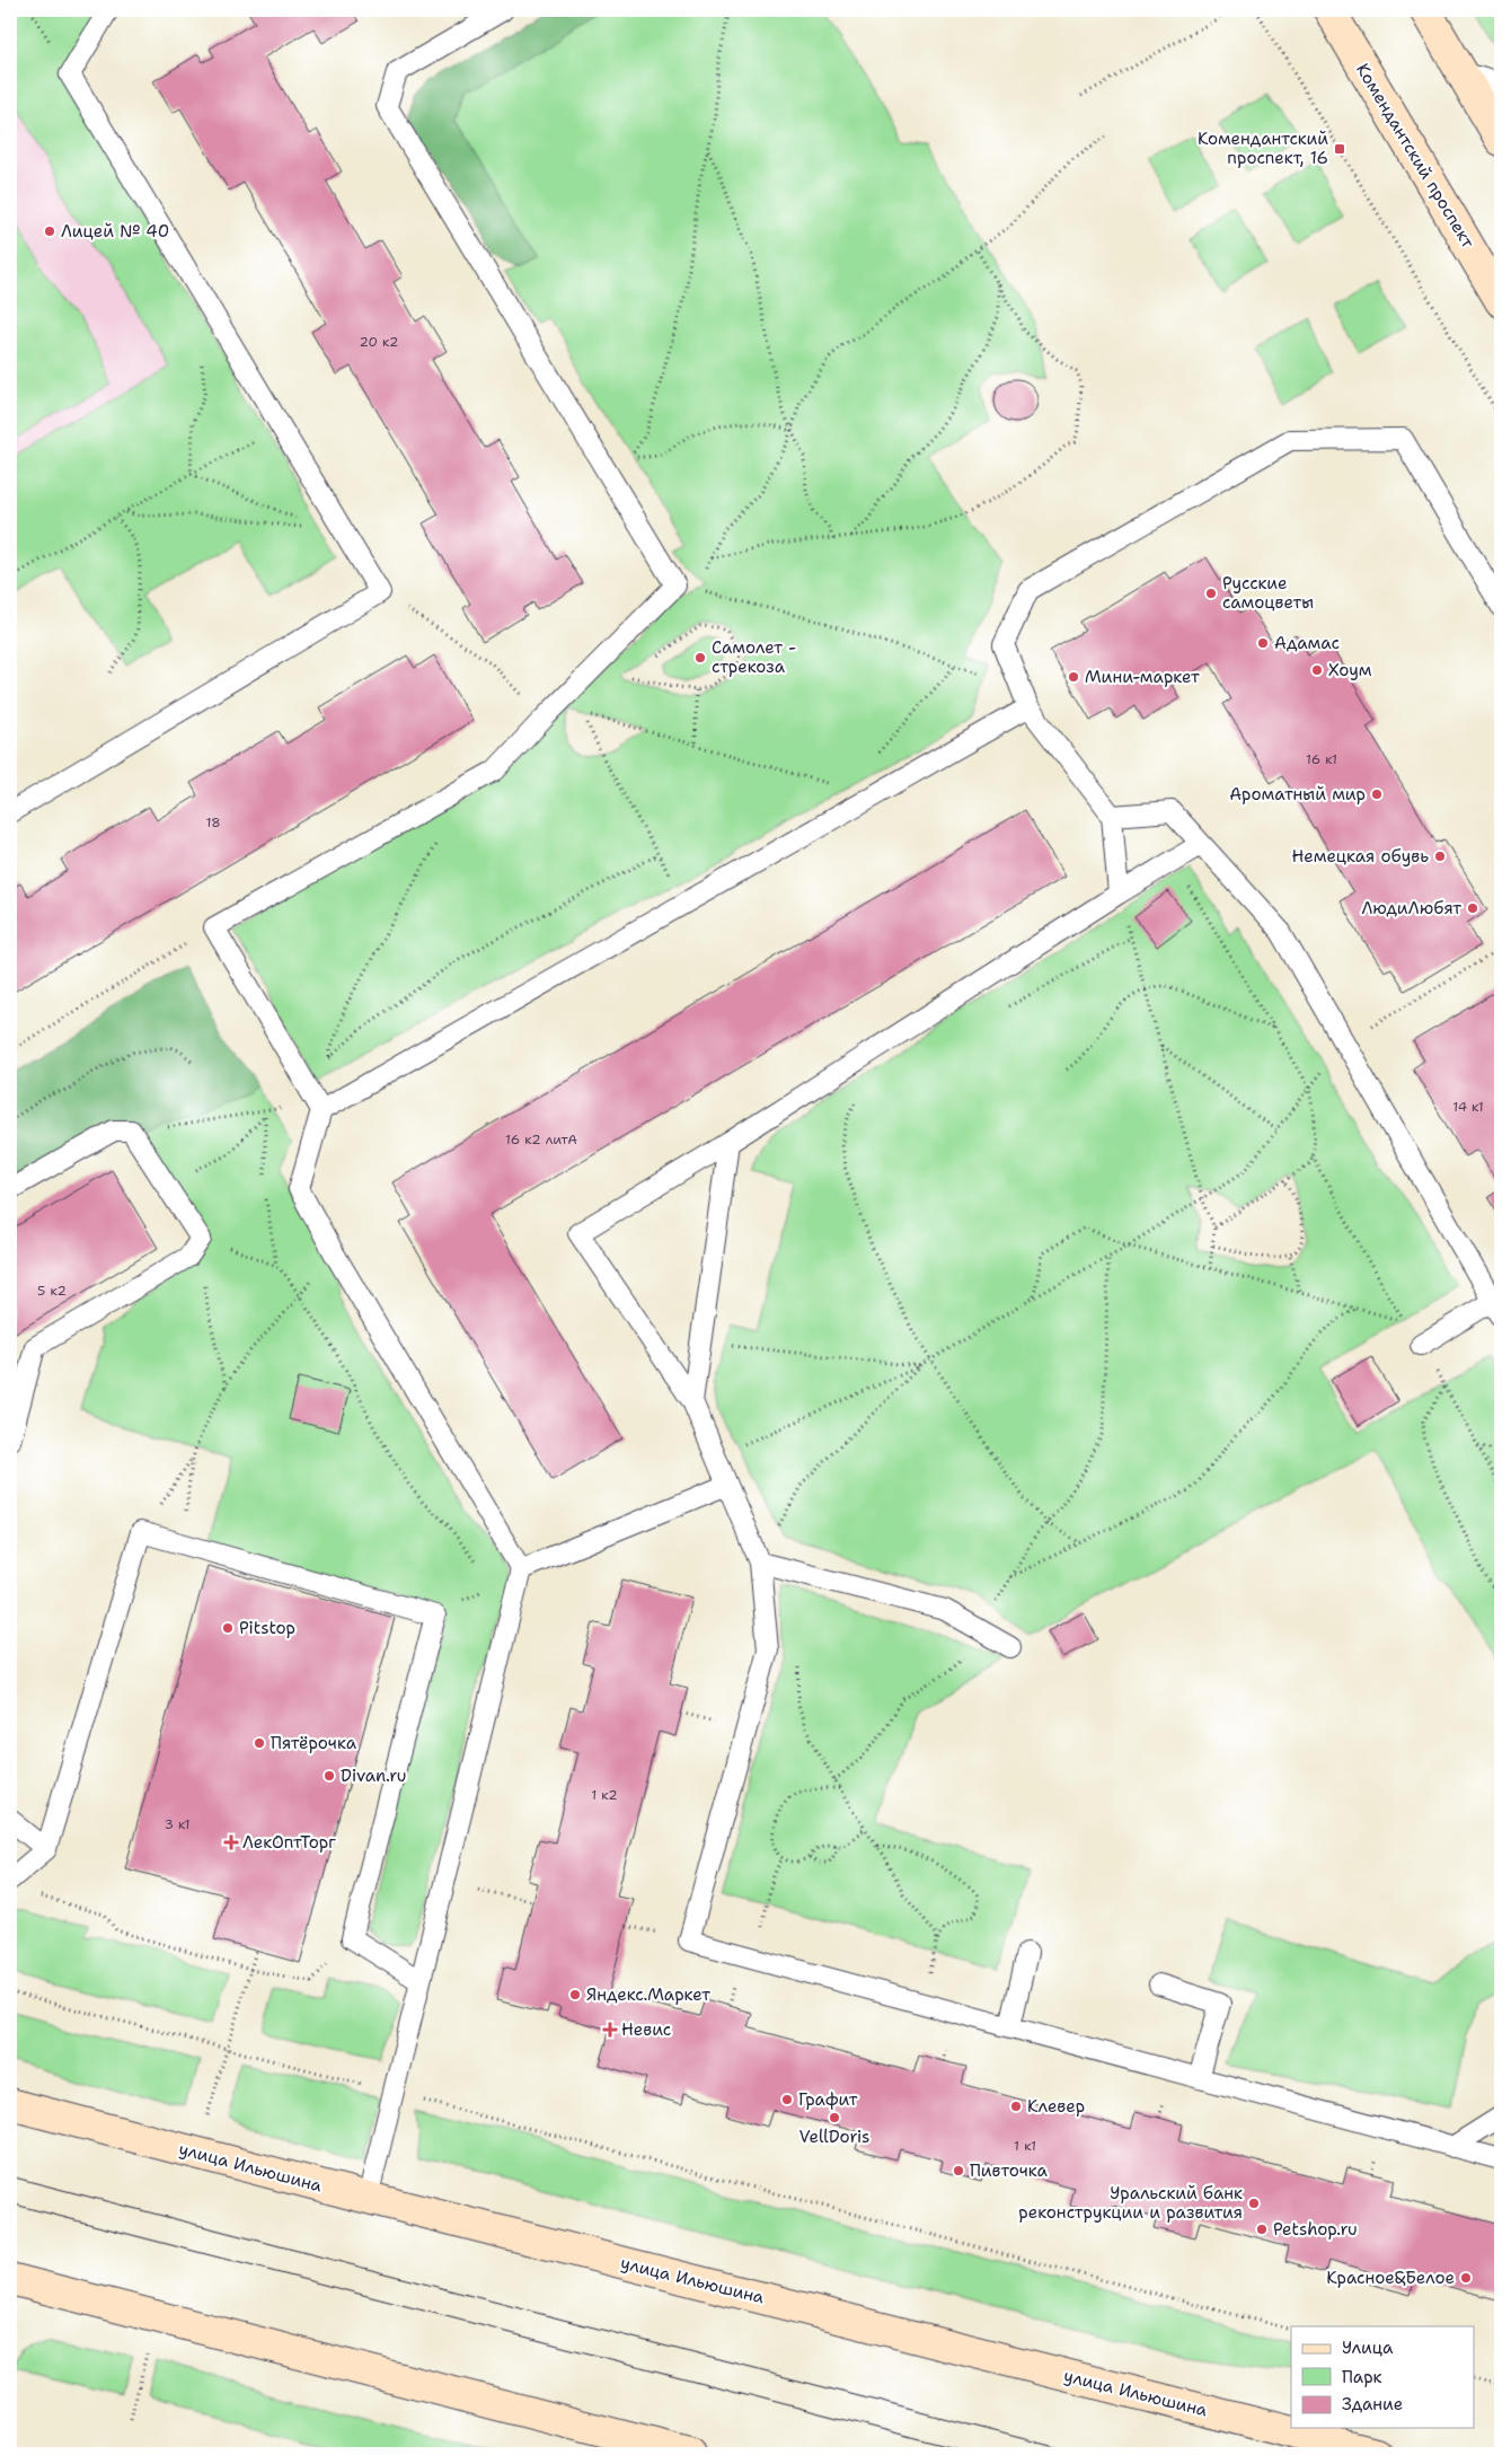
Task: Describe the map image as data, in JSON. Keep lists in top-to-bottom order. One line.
{"streets":{"main road":["Комендантский проспект","улица Ильюшина"]},"places":{"transit":["Комендантский проспект, 16"],"other":["Лицей № 40","Русские самоцветы","Адамас","Самолет - стрекоза","Хоум","Мини-маркет","Ароматный мир","Немецкая обувь","ЛюдиЛюбят","Pitstop","Пятёрочка","Divan.ru","Яндекс.Маркет","Графит","Клевер","VellDoris","Пивточка","Уральский банк реконструкции и развития","Petshop.ru","Красное&Белое"],"health":["ЛекОптТорг","Невис"]},"house_numbers":["20 к2","16 к1","18","14 к1","16 к2 литА","5 к2","1 к2","3 к1","1 к1"],"legend":["Улица","Парк","Здание"]}
